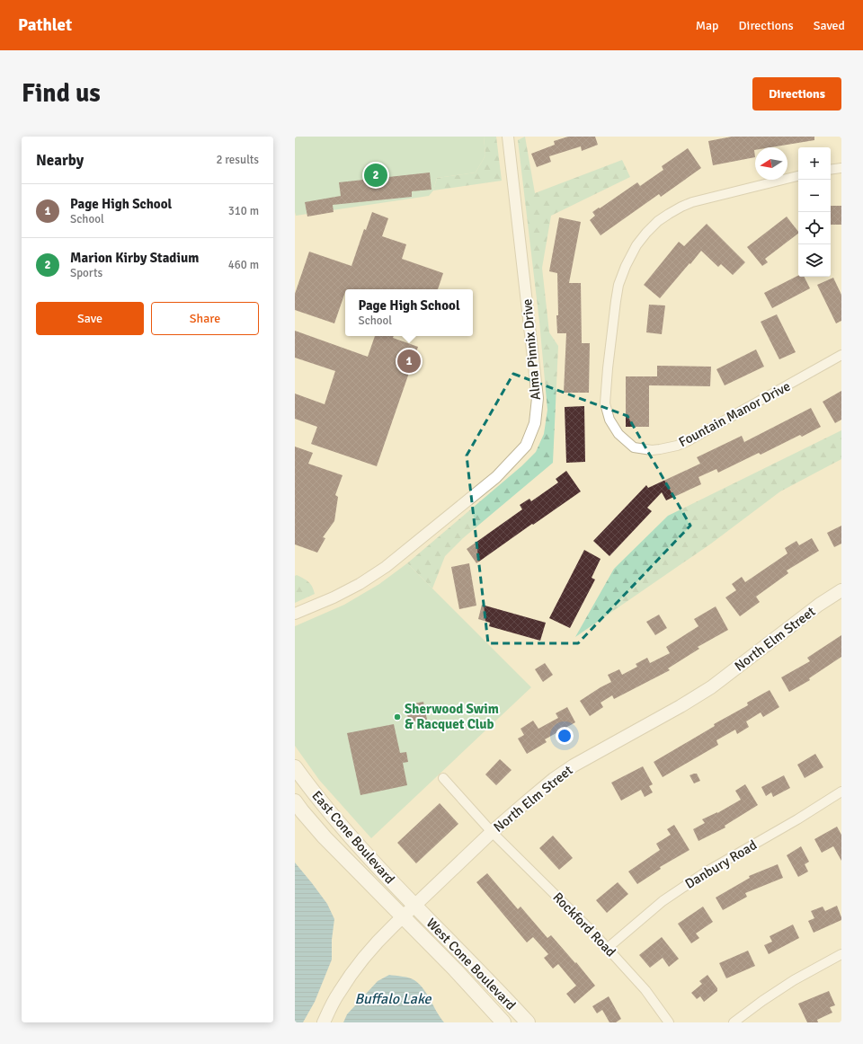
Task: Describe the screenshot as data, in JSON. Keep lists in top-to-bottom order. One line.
{"streets":{"main road":["North Elm Street","East Cone Boulevard","West Cone Boulevard"],"street":["Alma Pinnix Drive","Fountain Manor Drive","Danbury Road","Rockford Road"]},"crossings":[["North Elm Street","East Cone Boulevard"],["North Elm Street","Rockford Road"],["North Elm Street","West Cone Boulevard"],["East Cone Boulevard","West Cone Boulevard"],["Danbury Road","Rockford Road"]],"water":["Buffalo Lake"],"places":["Sherwood Swim & Racquet Club"],"north":"left","page":{"header":"Pathlet","nav":["Map","Directions","Saved"],"buttons":["Directions",["Save","Share"]],"title":"Find us","heading":["Nearby","2 results"],"map_buttons":["+","−"],"pins":["2","1"],"list":[{"mark":"1","name":"Page High School","note":"School","value":"310 m"},{"mark":"2","name":"Marion Kirby Stadium","note":"Sports","value":"460 m"}],"popup":["Page High School","School"]}}
